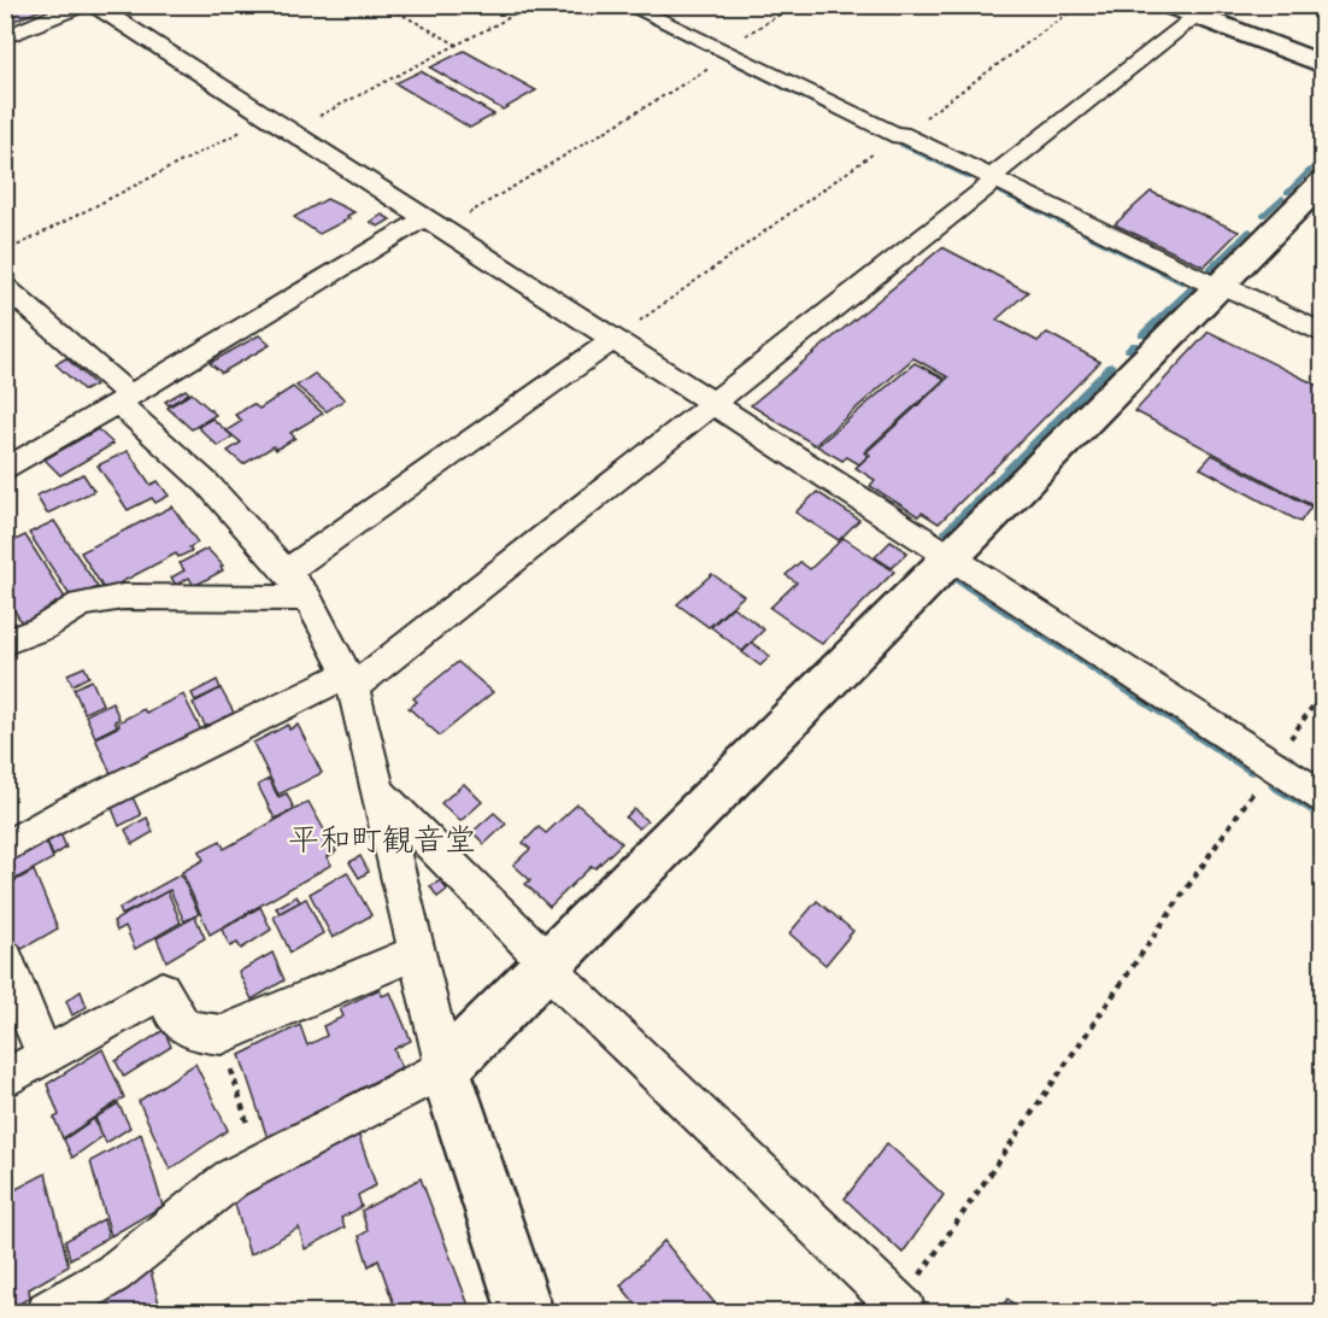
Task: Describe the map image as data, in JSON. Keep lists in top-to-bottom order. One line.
{"districts":["平和町観音堂"]}
